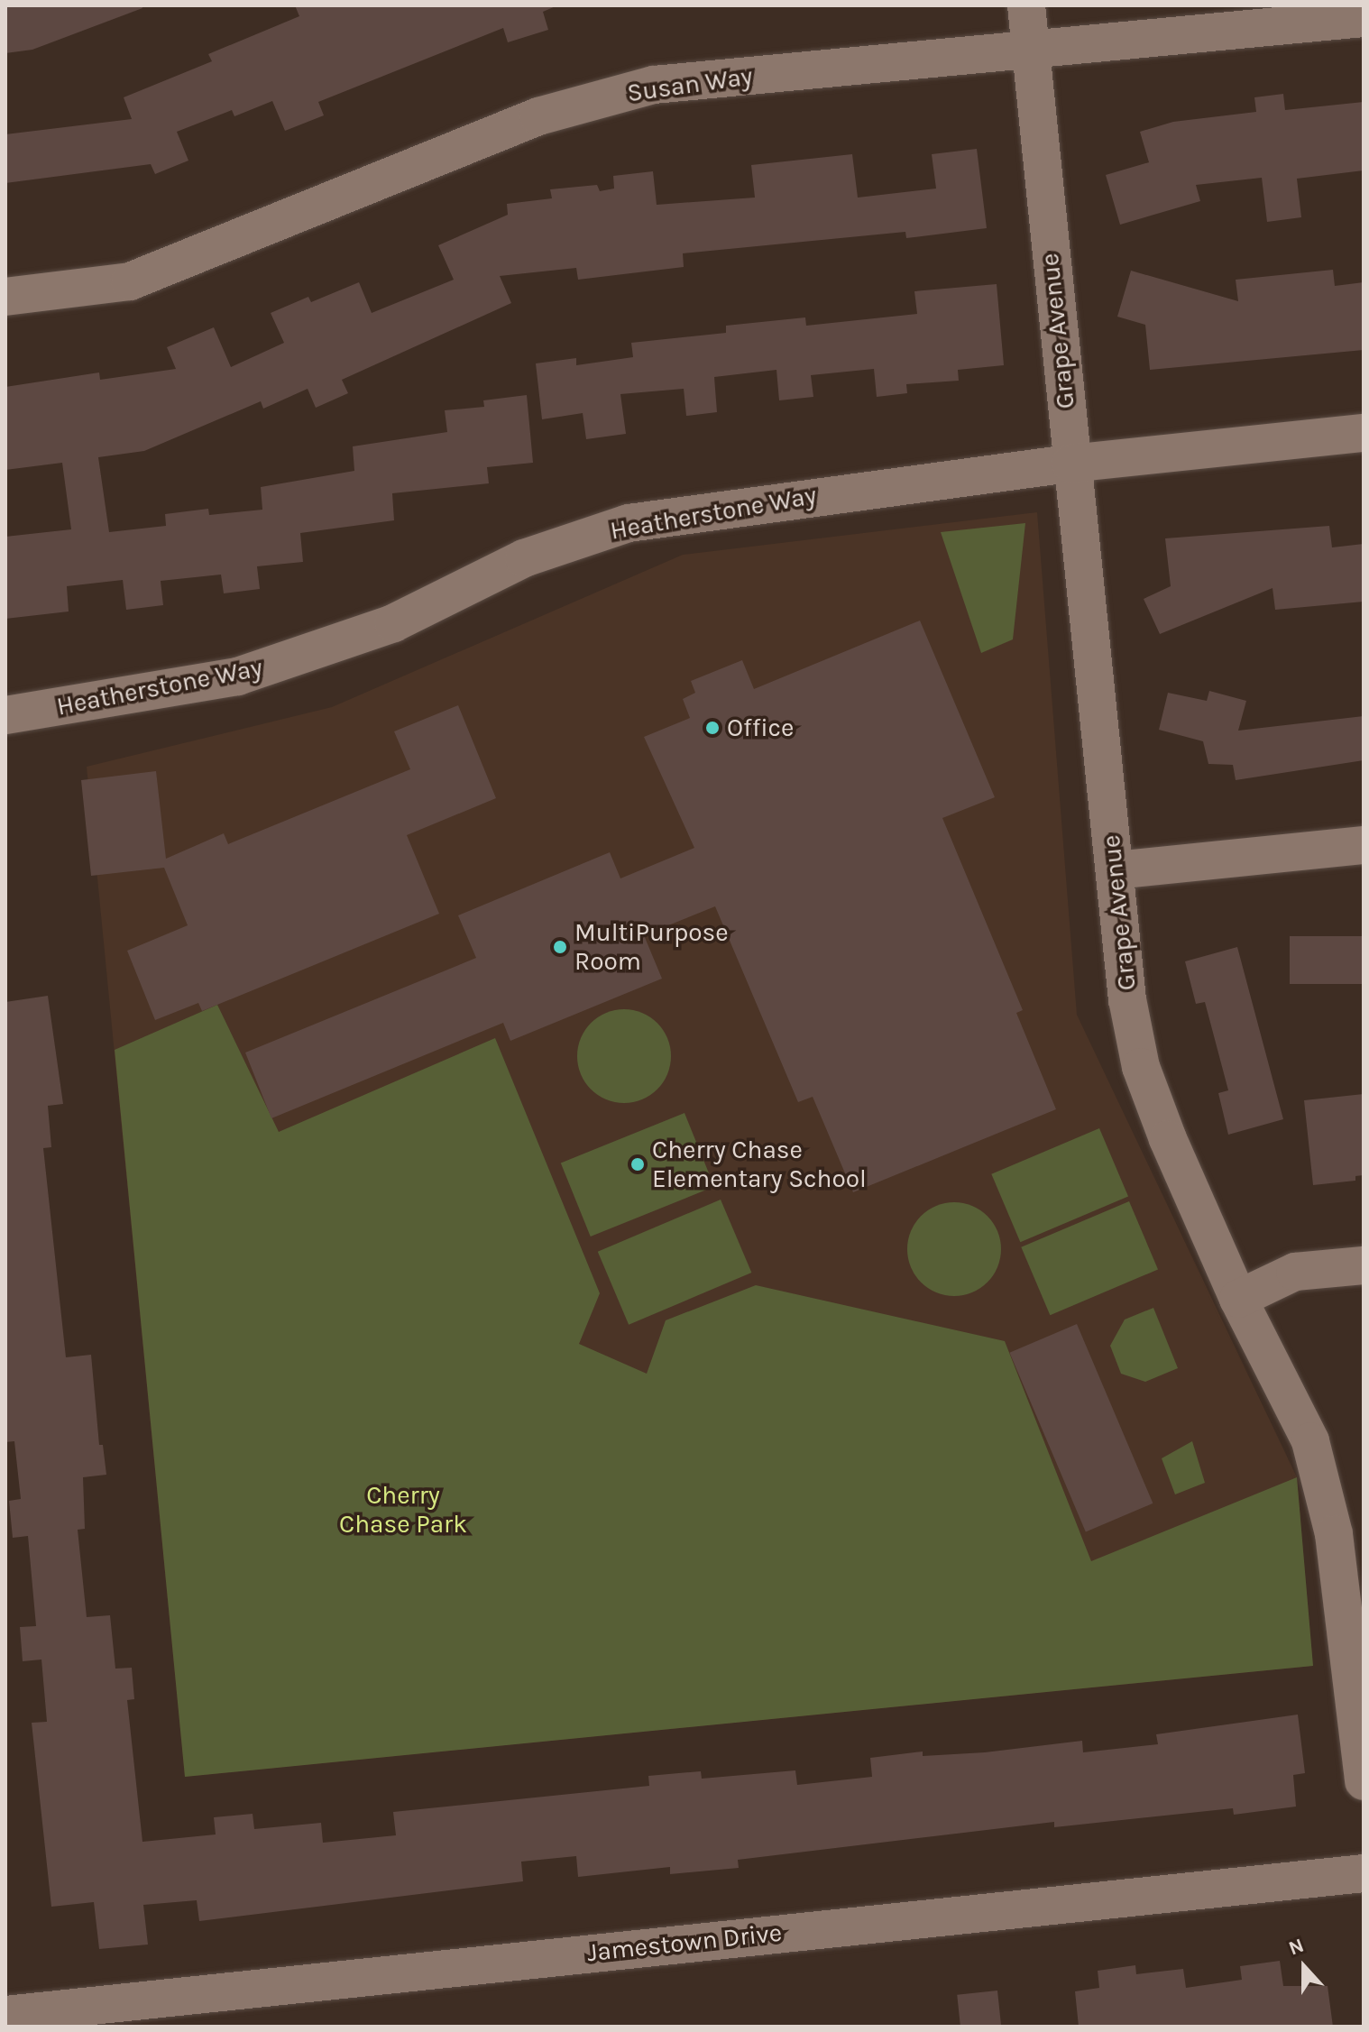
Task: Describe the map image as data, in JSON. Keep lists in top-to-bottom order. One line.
{"streets":{"street":["Susan Way","Grape Avenue","Heatherstone Way","Jamestown Drive"]},"crossings":[["Susan Way","Grape Avenue"],["Grape Avenue","Heatherstone Way"]],"parks":["Cherry Chase Park"],"places":["Office","MultiPurpose Room","Cherry Chase Elementary School"],"north":"top"}
